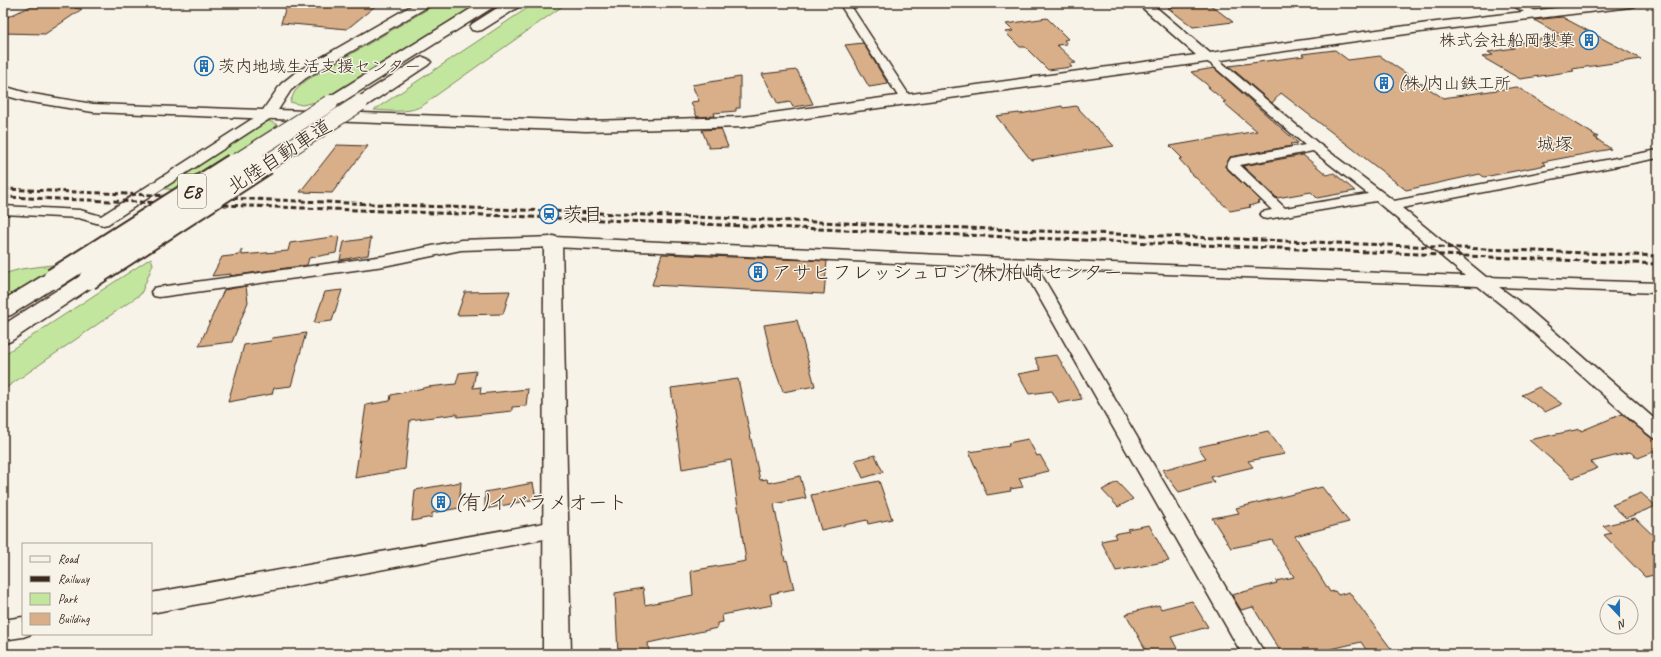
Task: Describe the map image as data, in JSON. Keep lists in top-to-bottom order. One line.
{"streets":{"highway":["北陸自動車道","E8"]},"districts":["城塚"],"places":{"building":["株式会社船岡製菓","茨内地域生活支援センター","(株)内山鉄工所","アサヒフレッシュロジ(株)柏崎センター","(有)イバラメオート"],"station":["茨目"]},"legend":["Road","Railway","Park","Building"],"north":"bottom"}
